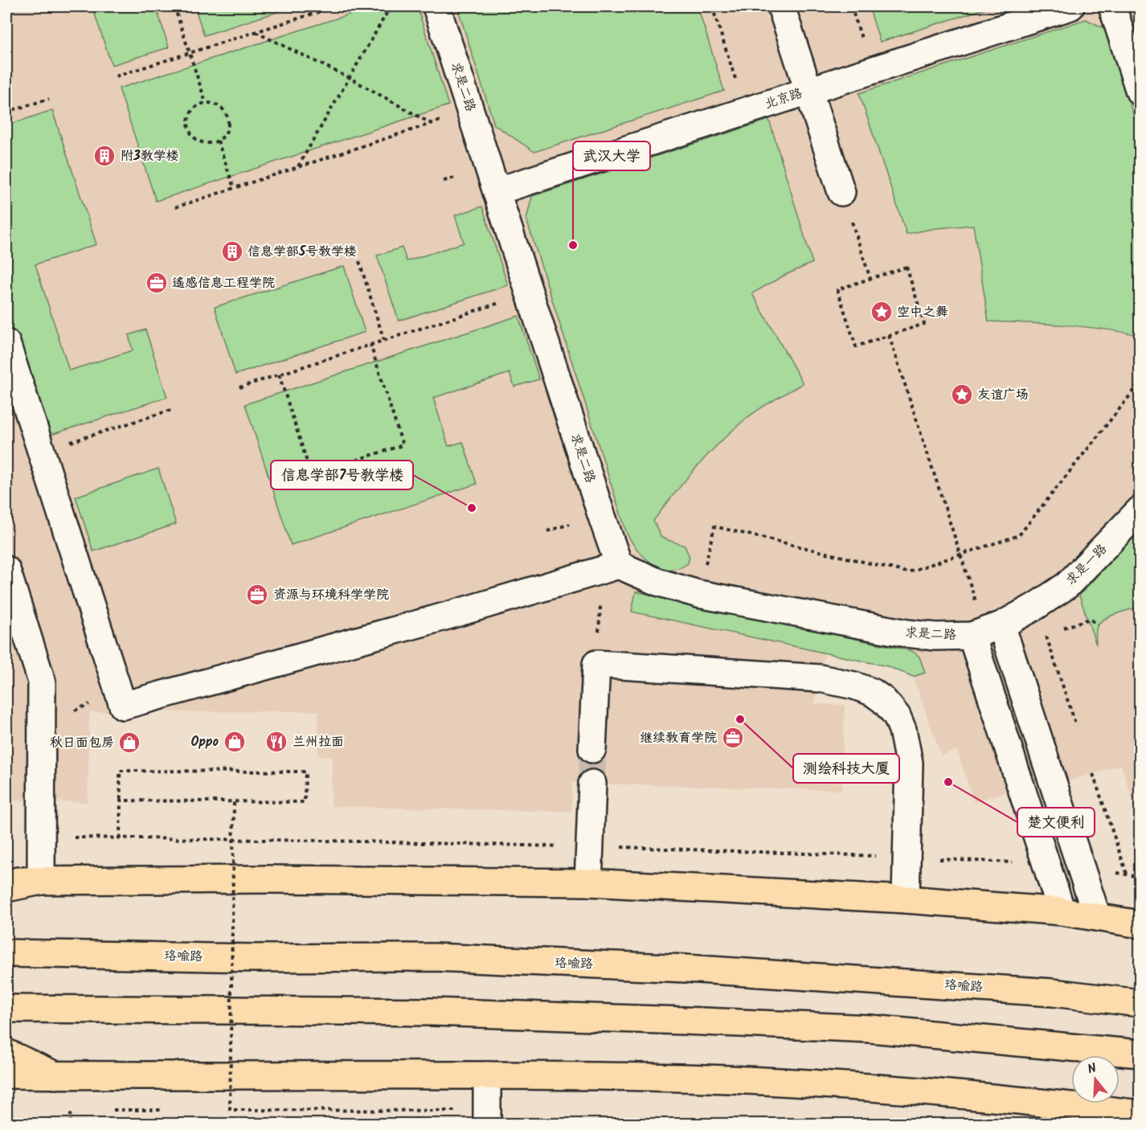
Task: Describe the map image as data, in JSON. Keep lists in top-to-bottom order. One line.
{"streets":{"main road":["珞喻路"],"street":["求是二路","北京路","求是一路"]},"crossings":[["求是二路","北京路"],["求是二路","求是一路"]],"places":{"building":["附3教学楼","信息学部5号教学楼"],"other":["武汉大学","信息学部7号教学楼","测绘科技大厦","楚文便利"],"office":["遥感信息工程学院","资源与环境科学学院","继续教育学院"],"place":["空中之舞","友谊广场"],"shop":["Oppo","秋日面包房"],"restaurant":["兰州拉面"]},"north":"top"}
